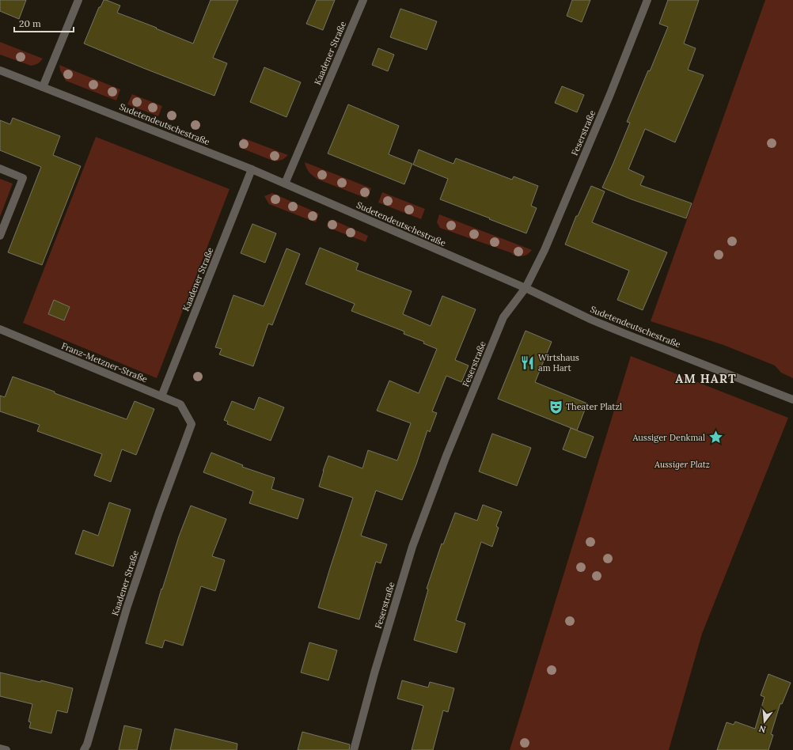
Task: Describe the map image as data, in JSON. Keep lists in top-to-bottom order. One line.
{"streets":{"street":["Kaadener Straße","Sudetendeutschestraße","Feserstraße","Franz-Metzner-Straße"]},"crossings":[["Kaadener Straße","Sudetendeutschestraße"],["Kaadener Straße","Franz-Metzner-Straße"],["Sudetendeutschestraße","Feserstraße"]],"districts":["AM HART"],"parks":["Aussiger Platz"],"places":{"restaurant":["Wirtshaus am Hart"],"theatre":["Theater Platzl"],"place":["Aussiger Denkmal"]},"scale_bar":"20 m","north":"bottom"}
